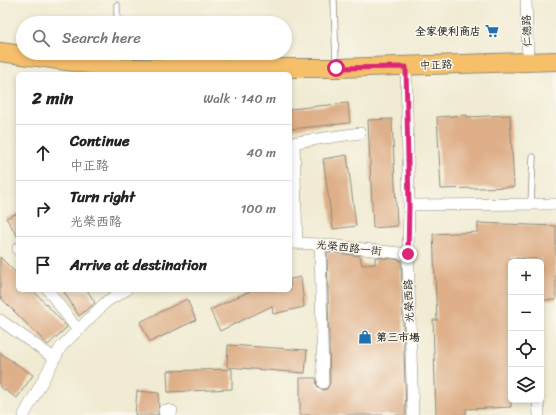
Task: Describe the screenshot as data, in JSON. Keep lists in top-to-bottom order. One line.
{"streets":{"main road":["中正路"],"street":["仁德路","光榮西路一街","光榮西路"]},"crossings":[["仁德路","中正路"],["中正路","光榮西路"],["光榮西路一街","光榮西路"]],"places":{"supermarket":["全家便利商店"],"shop":["第三市場"]},"page":{"search":"Search here","heading":["2 min","Walk · 140 m"],"list":[["Continue","中正路","40 m"],["Turn right","光榮西路","100 m"],"Arrive at destination"],"map_buttons":["+","−"]}}
